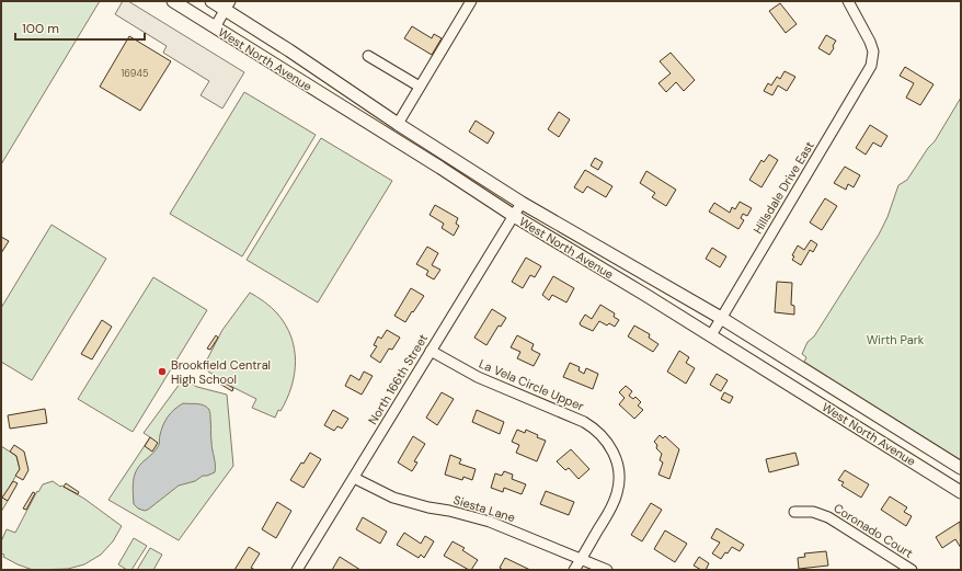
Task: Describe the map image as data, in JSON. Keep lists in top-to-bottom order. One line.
{"streets":{"main road":["West North Avenue"],"street":["Hillsdale Drive East","North 166th Street","La Vela Circle Upper","Siesta Lane","Coronado Court"]},"crossings":[["West North Avenue","Hillsdale Drive East"],["West North Avenue","North 166th Street"],["North 166th Street","La Vela Circle Upper"],["North 166th Street","Siesta Lane"],["La Vela Circle Upper","Siesta Lane"]],"parks":["Wirth Park"],"places":["Brookfield Central High School"],"house_numbers":["16945"],"scale_bar":"100 m"}
